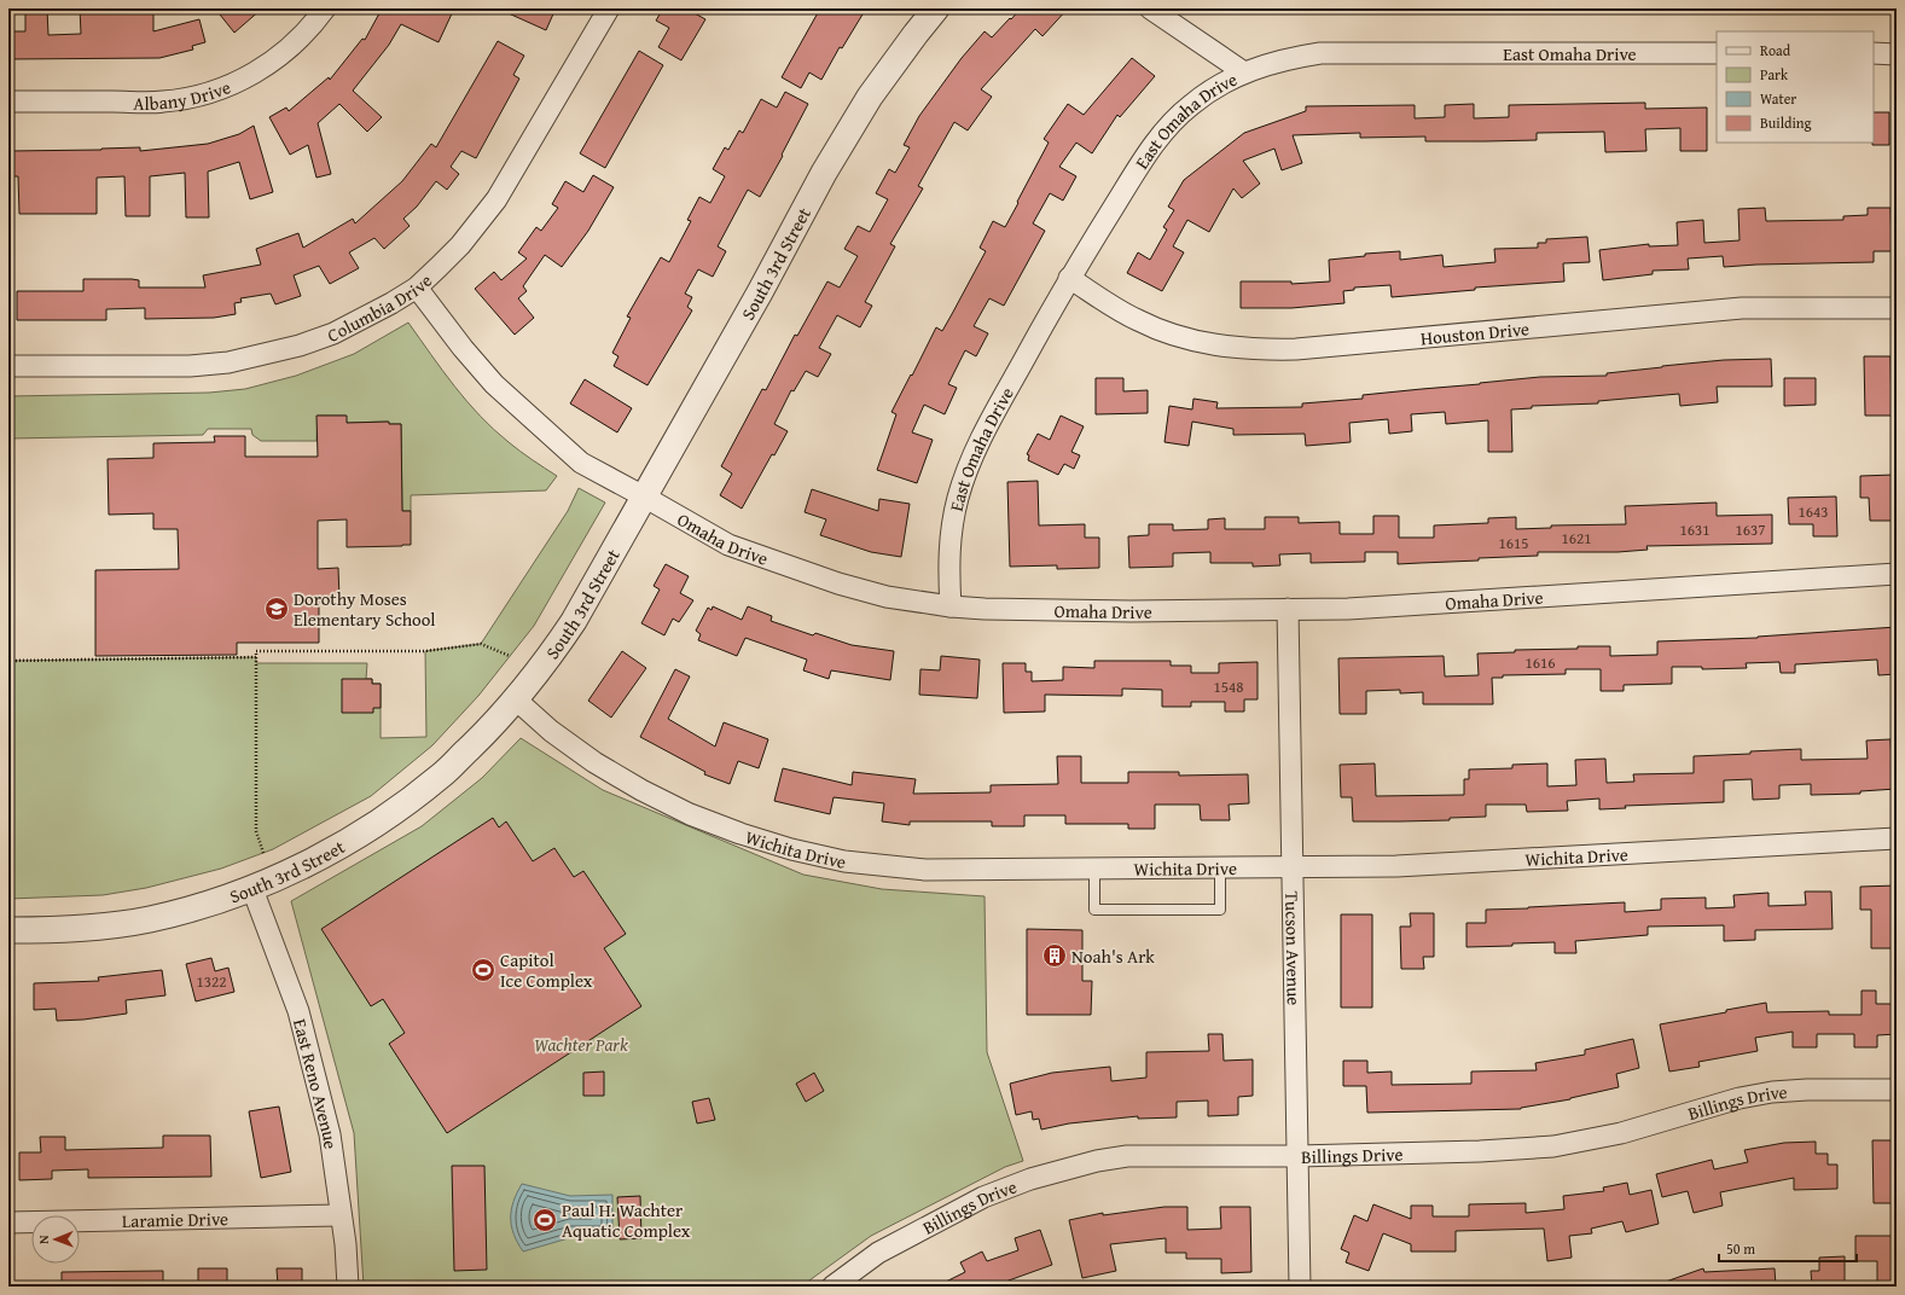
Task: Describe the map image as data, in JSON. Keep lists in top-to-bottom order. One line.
{"streets":{"street":["East Omaha Drive","Albany Drive","South 3rd Street","Columbia Drive","Houston Drive","Omaha Drive","Wichita Drive","Tucson Avenue","East Reno Avenue","Billings Drive","Laramie Drive"]},"crossings":[["East Omaha Drive","Houston Drive"],["East Omaha Drive","Omaha Drive"],["South 3rd Street","Omaha Drive"],["South 3rd Street","Wichita Drive"],["South 3rd Street","East Reno Avenue"],["Columbia Drive","Omaha Drive"],["Omaha Drive","Tucson Avenue"],["Wichita Drive","Tucson Avenue"],["Tucson Avenue","Billings Drive"],["East Reno Avenue","Laramie Drive"]],"parks":["Wachter Park"],"places":{"school or university":["Dorothy Moses Elementary School"],"building":["Noah's Ark"],"sports":["Capitol Ice Complex","Paul H. Wachter Aquatic Complex"]},"house_numbers":["1643","1631","1637","1621","1615","1616","1548","1322"],"legend":["Road","Park","Water","Building"],"scale_bar":"50 m","north":"left"}
